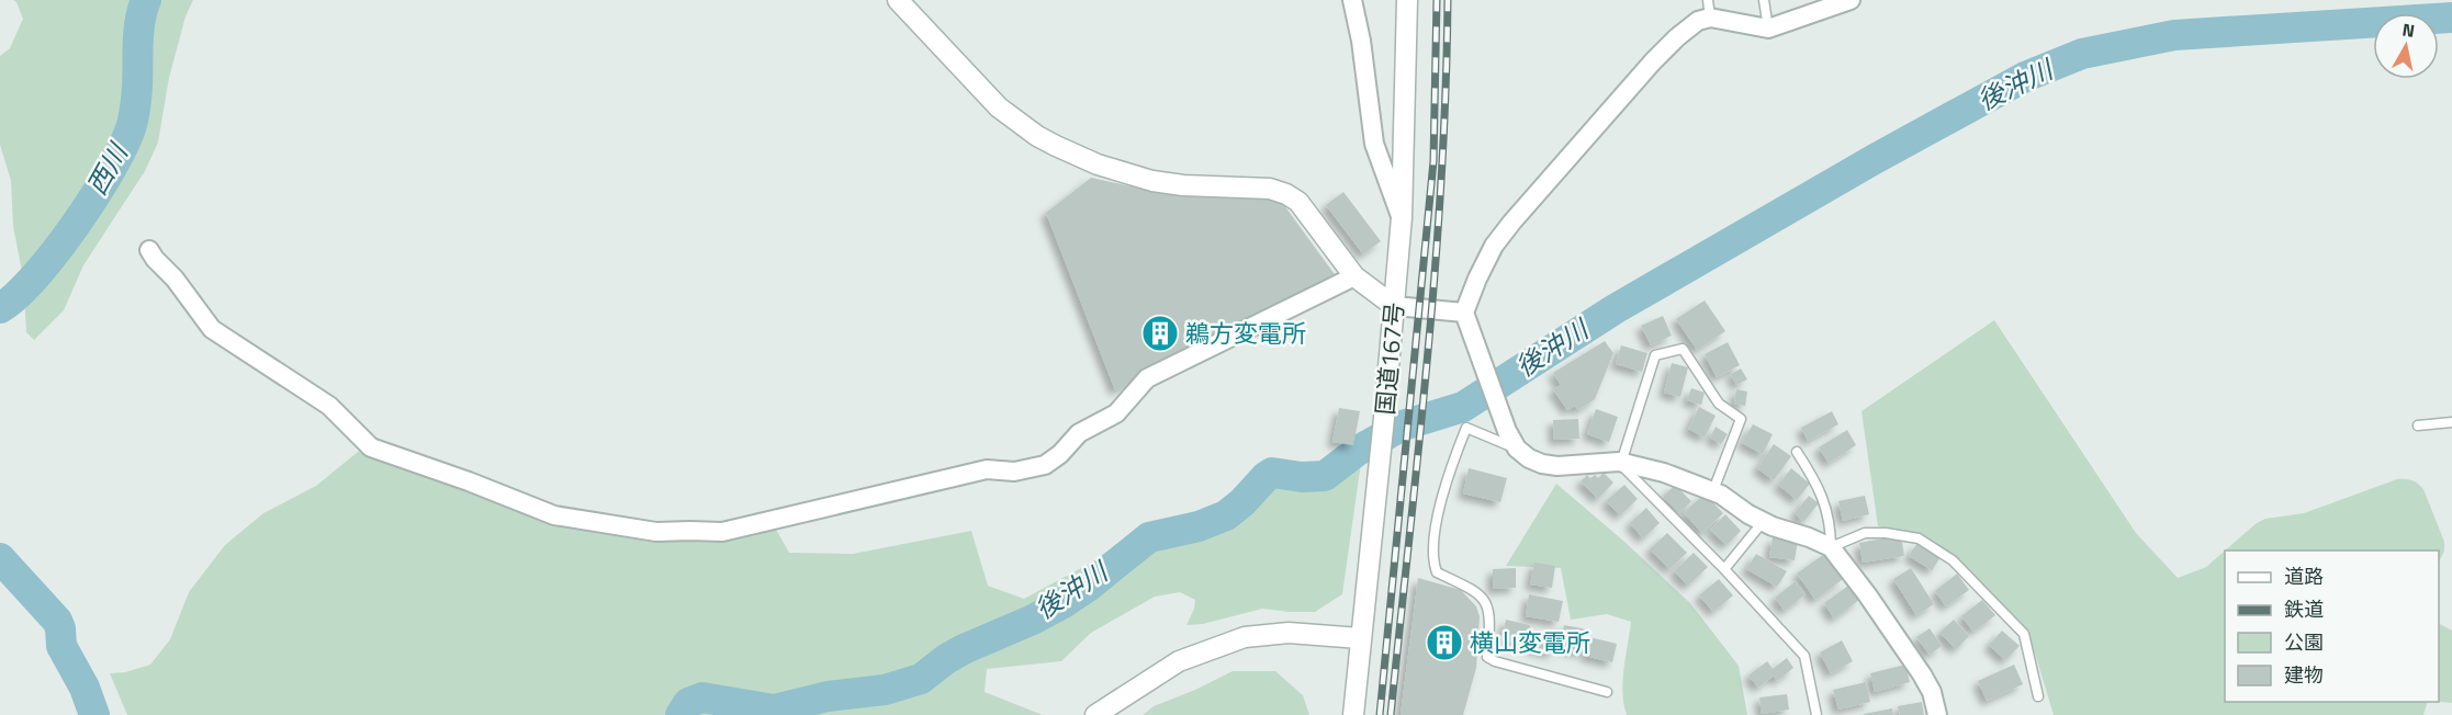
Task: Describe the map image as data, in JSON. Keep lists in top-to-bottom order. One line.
{"streets":{"street":["国道167号"]},"water":["後沖川","西川"],"places":{"building":["鵜方変電所","横山変電所"]},"legend":["道路","鉄道","公園","建物"],"north":"top"}
